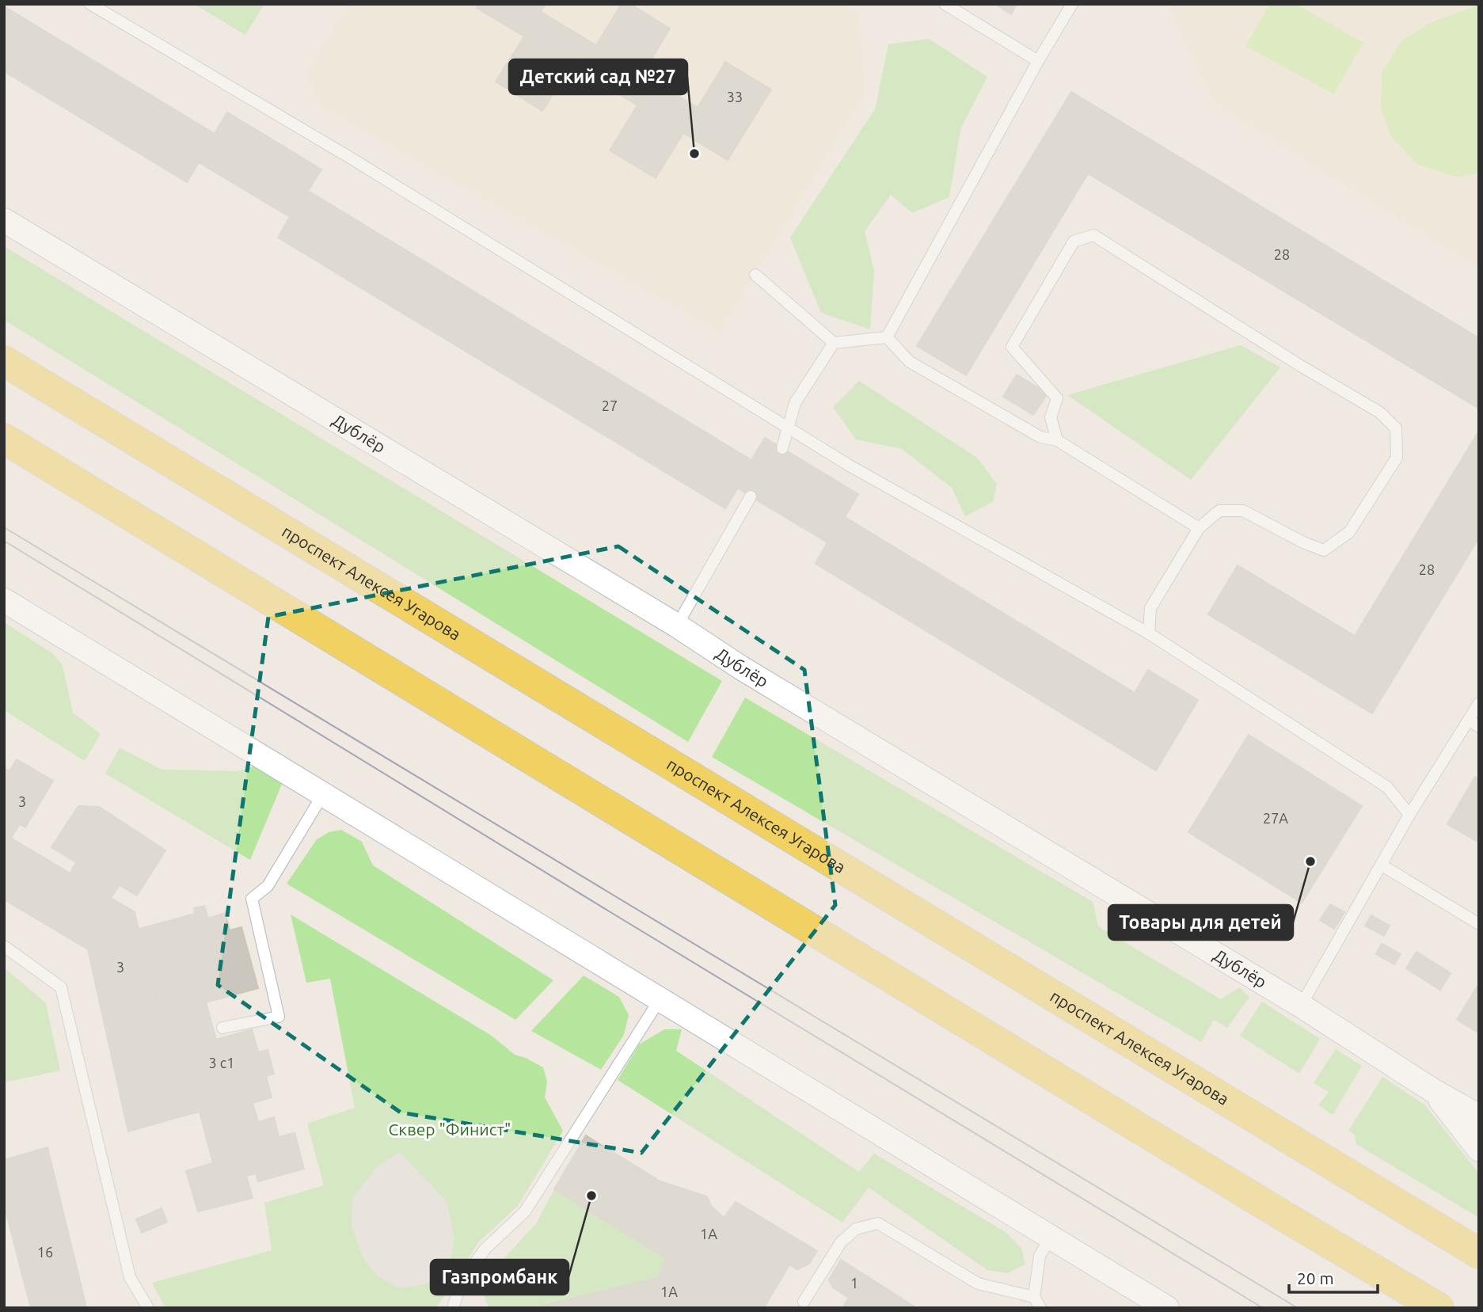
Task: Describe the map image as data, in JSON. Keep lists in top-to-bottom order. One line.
{"streets":{"main road":["проспект Алексея Угарова"],"street":["Дублёр"]},"parks":["Сквер \"Финист\""],"places":["Детский сад №27","Товары для детей","Газпромбанк"],"house_numbers":["33","28","27","28","3","27А","3","3 с1","1А","16","1","1А"],"scale_bar":"20 m"}
